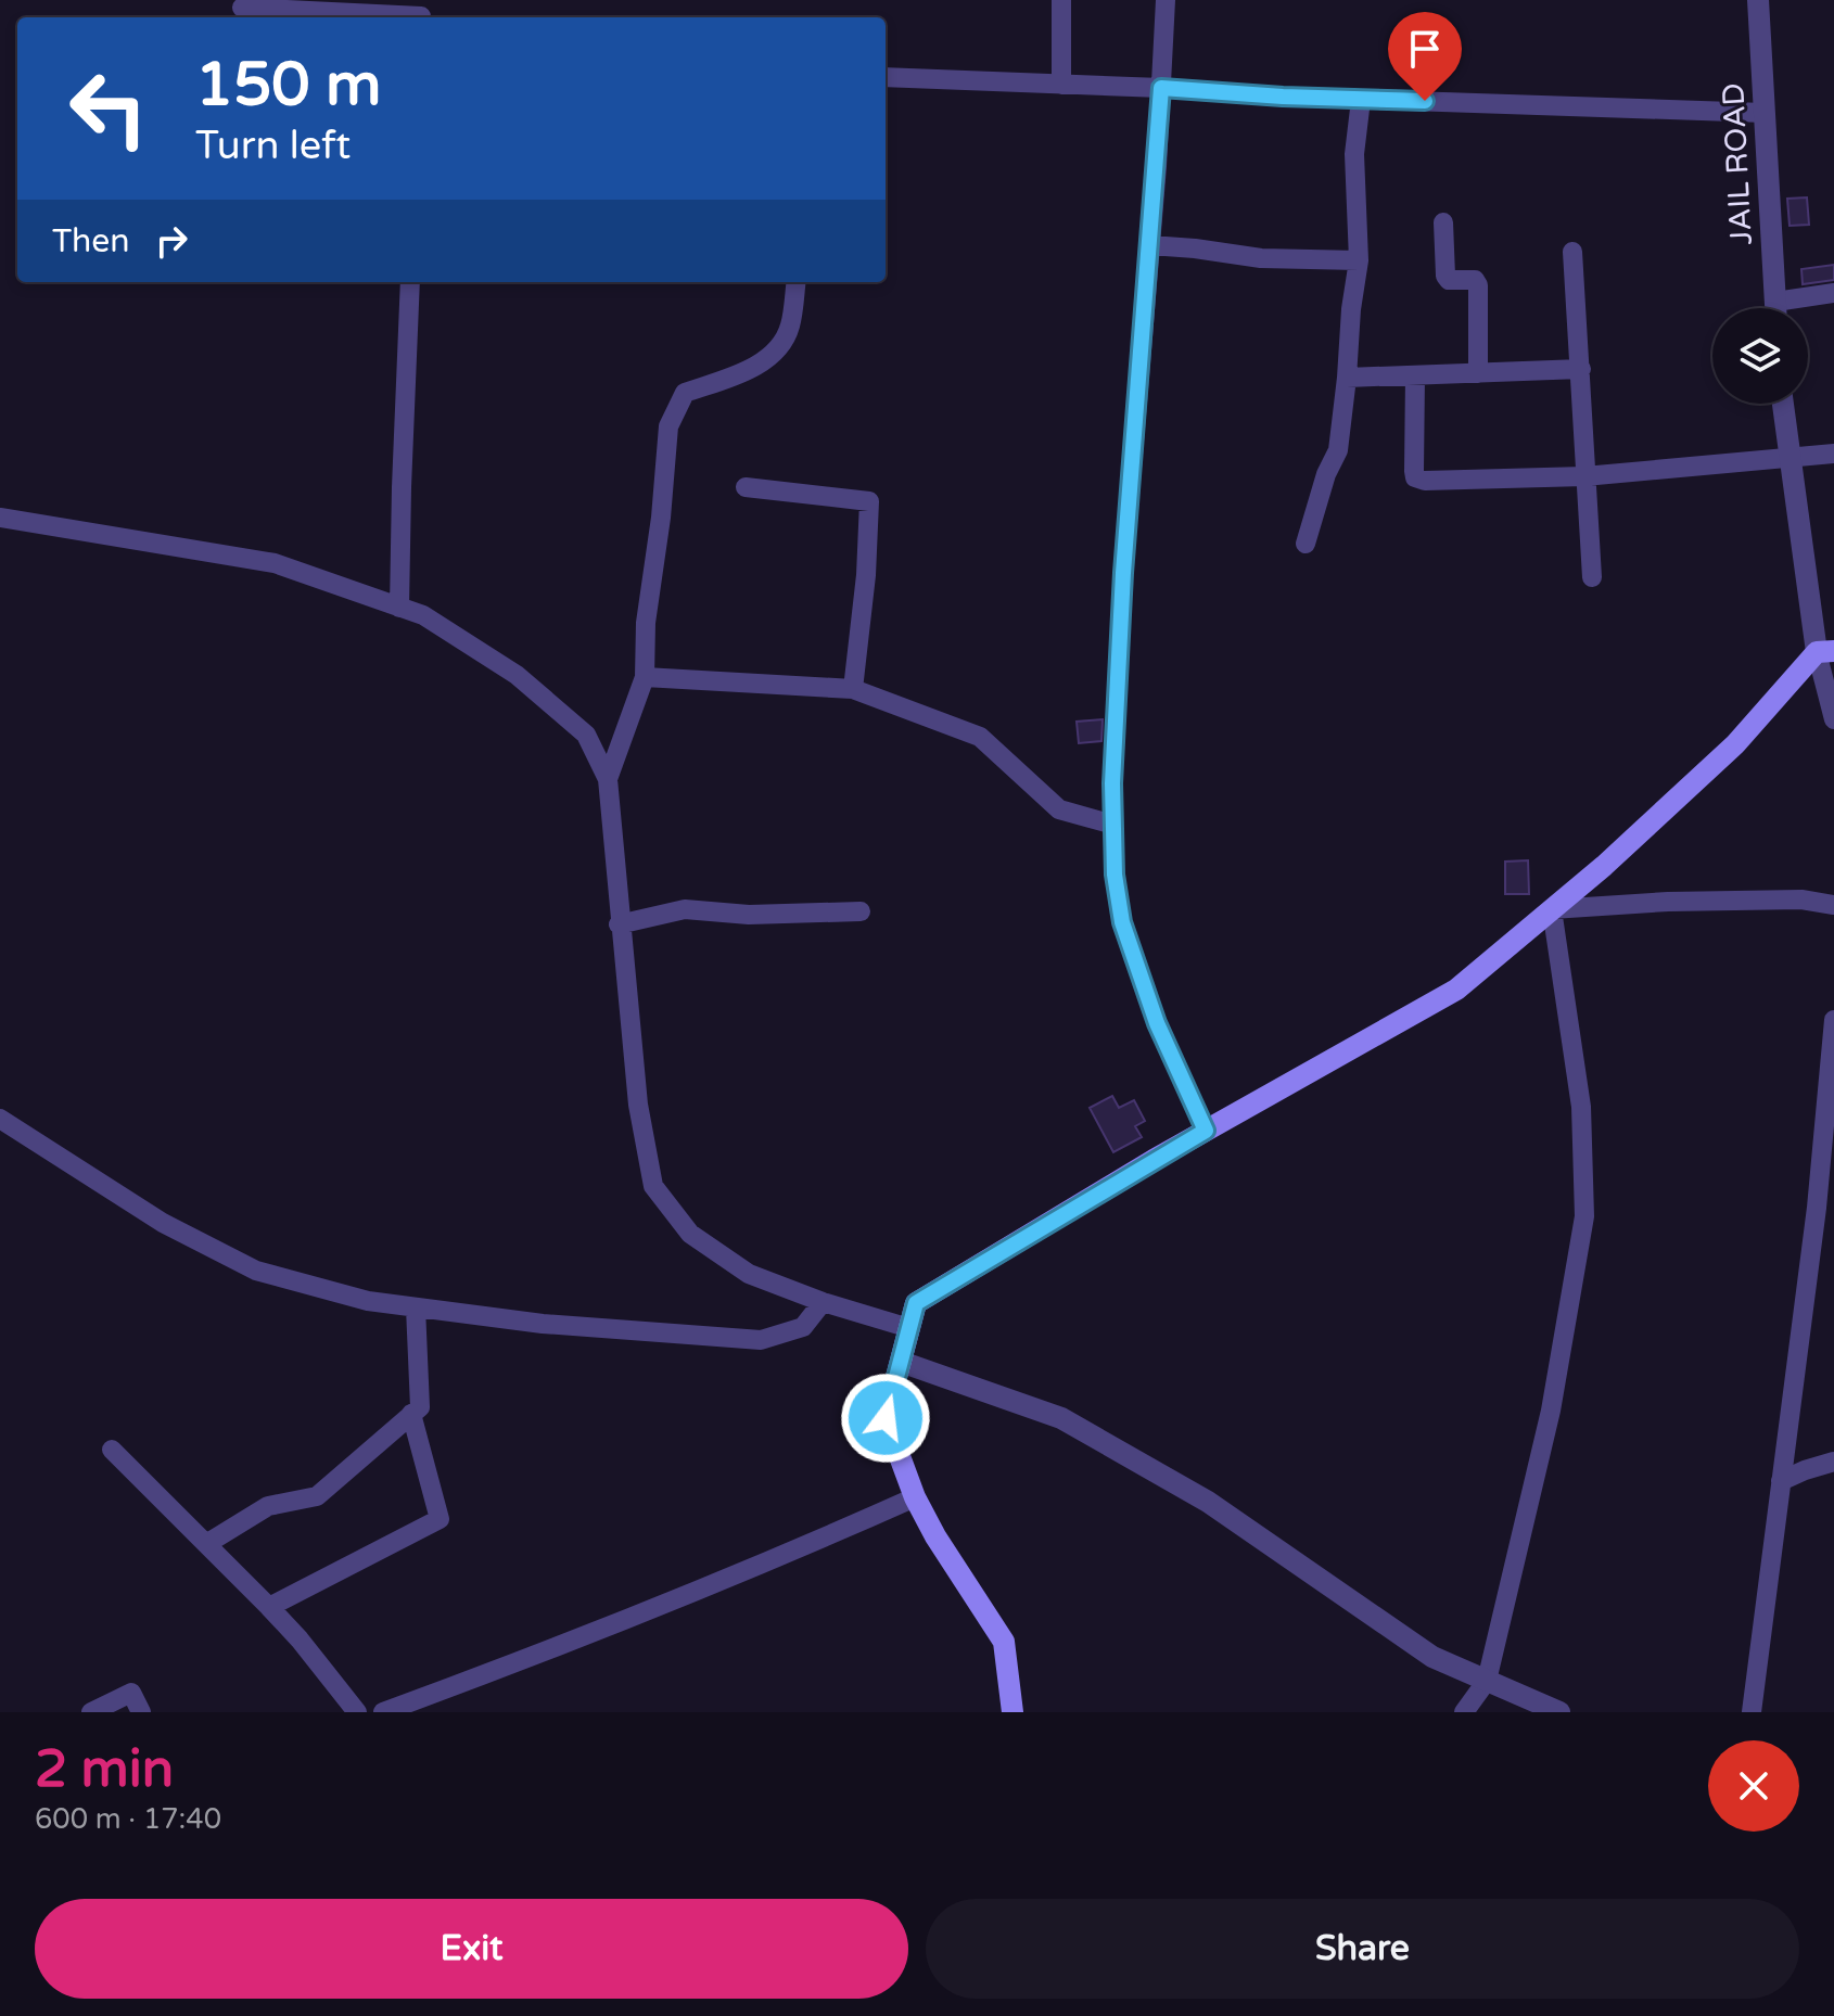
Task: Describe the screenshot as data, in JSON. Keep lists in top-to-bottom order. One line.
{"streets":{"street":["JAIL ROAD"]},"page":{"turn":["150 m","Turn left"],"then":"Then","heading":["2 min","600 m · 17:40"],"buttons":["Exit","Share"]}}
